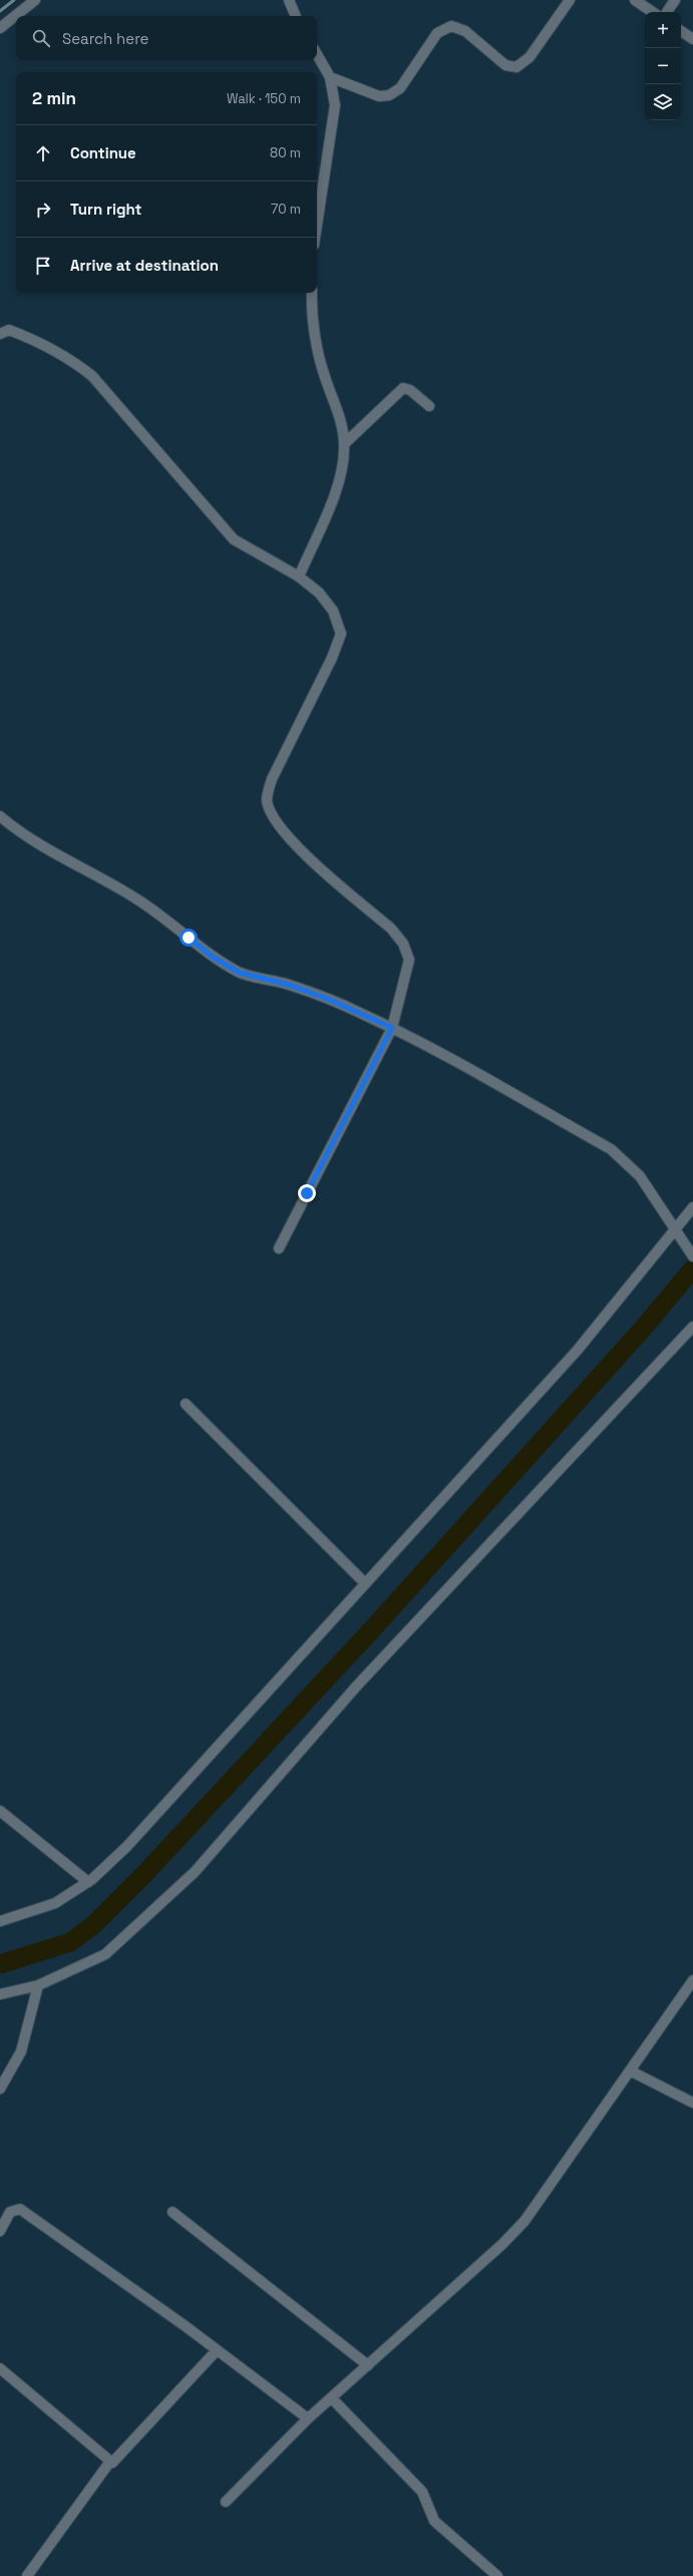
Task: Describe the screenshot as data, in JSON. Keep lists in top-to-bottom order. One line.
{"page":{"map_buttons":["+","−"],"search":"Search here","heading":["2 min","Walk · 150 m"],"list":[["Continue","80 m"],["Turn right","70 m"],"Arrive at destination"]}}
